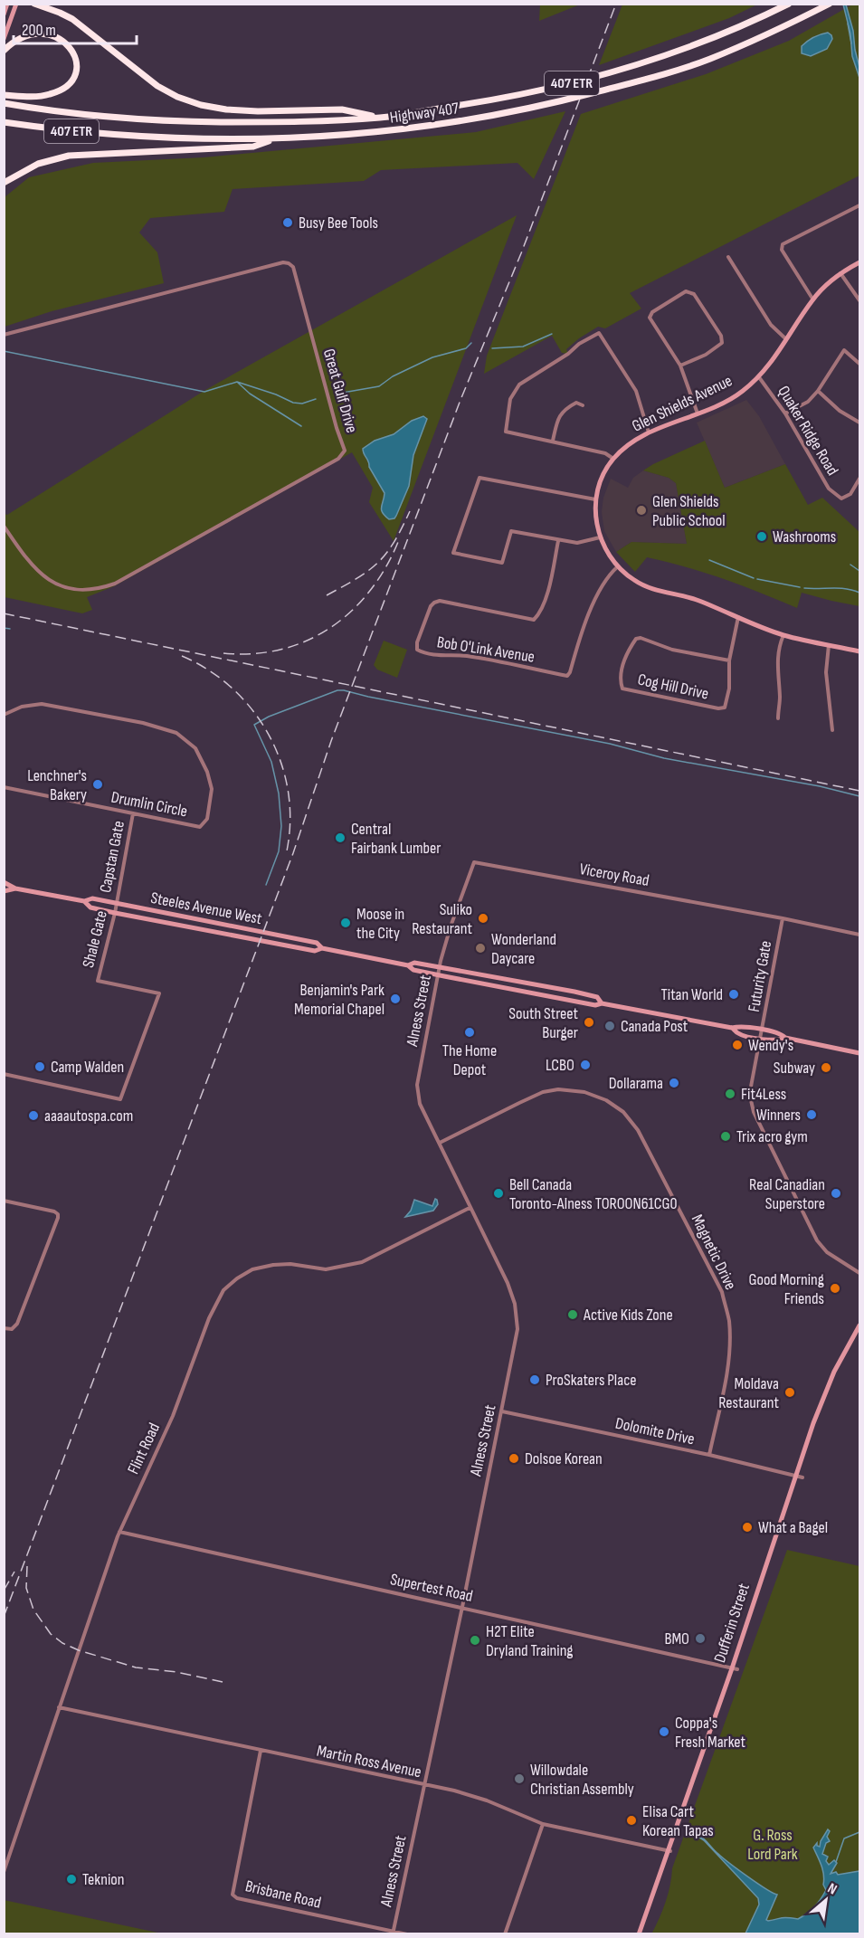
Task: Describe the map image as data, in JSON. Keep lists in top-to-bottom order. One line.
{"streets":{"highway":["407 ETR","Highway 407"],"main road":["Glen Shields Avenue","Steeles Avenue West","Dufferin Street"],"street":["Great Gulf Drive","Quaker Ridge Road","Bob O'Link Avenue","Cog Hill Drive","Drumlin Circle","Capstan Gate","Viceroy Road","Shale Gate","Futurity Gate","Alness Street","Magnetic Drive","Dolomite Drive","Flint Road","Supertest Road","Martin Ross Avenue","Brisbane Road"]},"crossings":[["Glen Shields Avenue","Quaker Ridge Road"],["Glen Shields Avenue","Bob O'Link Avenue"],["Glen Shields Avenue","Cog Hill Drive"],["Drumlin Circle","Capstan Gate"],["Capstan Gate","Steeles Avenue West"],["Capstan Gate","Shale Gate"],["Viceroy Road","Steeles Avenue West"],["Viceroy Road","Futurity Gate"],["Viceroy Road","Alness Street"],["Steeles Avenue West","Shale Gate"],["Steeles Avenue West","Futurity Gate"],["Steeles Avenue West","Alness Street"],["Alness Street","Magnetic Drive"],["Alness Street","Dolomite Drive"],["Alness Street","Flint Road"],["Alness Street","Supertest Road"],["Alness Street","Martin Ross Avenue"],["Alness Street","Brisbane Road"],["Magnetic Drive","Dolomite Drive"],["Dolomite Drive","Dufferin Street"],["Flint Road","Supertest Road"],["Flint Road","Martin Ross Avenue"],["Supertest Road","Dufferin Street"],["Dufferin Street","Martin Ross Avenue"],["Martin Ross Avenue","Brisbane Road"]],"parks":["G. Ross Lord Park"],"places":["Busy Bee Tools","Glen Shields Public School","Washrooms","Lenchner's Bakery","Central Fairbank Lumber","Suliko Restaurant","Moose in the City","Wonderland Daycare","Titan World","Benjamin's Park Memorial Chapel","South Street Burger","Canada Post","The Home Depot","Wendy's","LCBO","Camp Walden","Subway","Dollarama","Fit4Less","Winners","aaaautospa.com","Trix acro gym","Bell Canada Toronto-Alness TOROON61CG0","Real Canadian Superstore","Good Morning Friends","Active Kids Zone","ProSkaters Place","Moldava Restaurant","Dolsoe Korean","What a Bagel","BMO","H2T Elite Dryland Training","Coppa's Fresh Market","Willowdale Christian Assembly","Elisa Cart Korean Tapas","Teknion"],"scale_bar":"200 m","north":"top right"}
